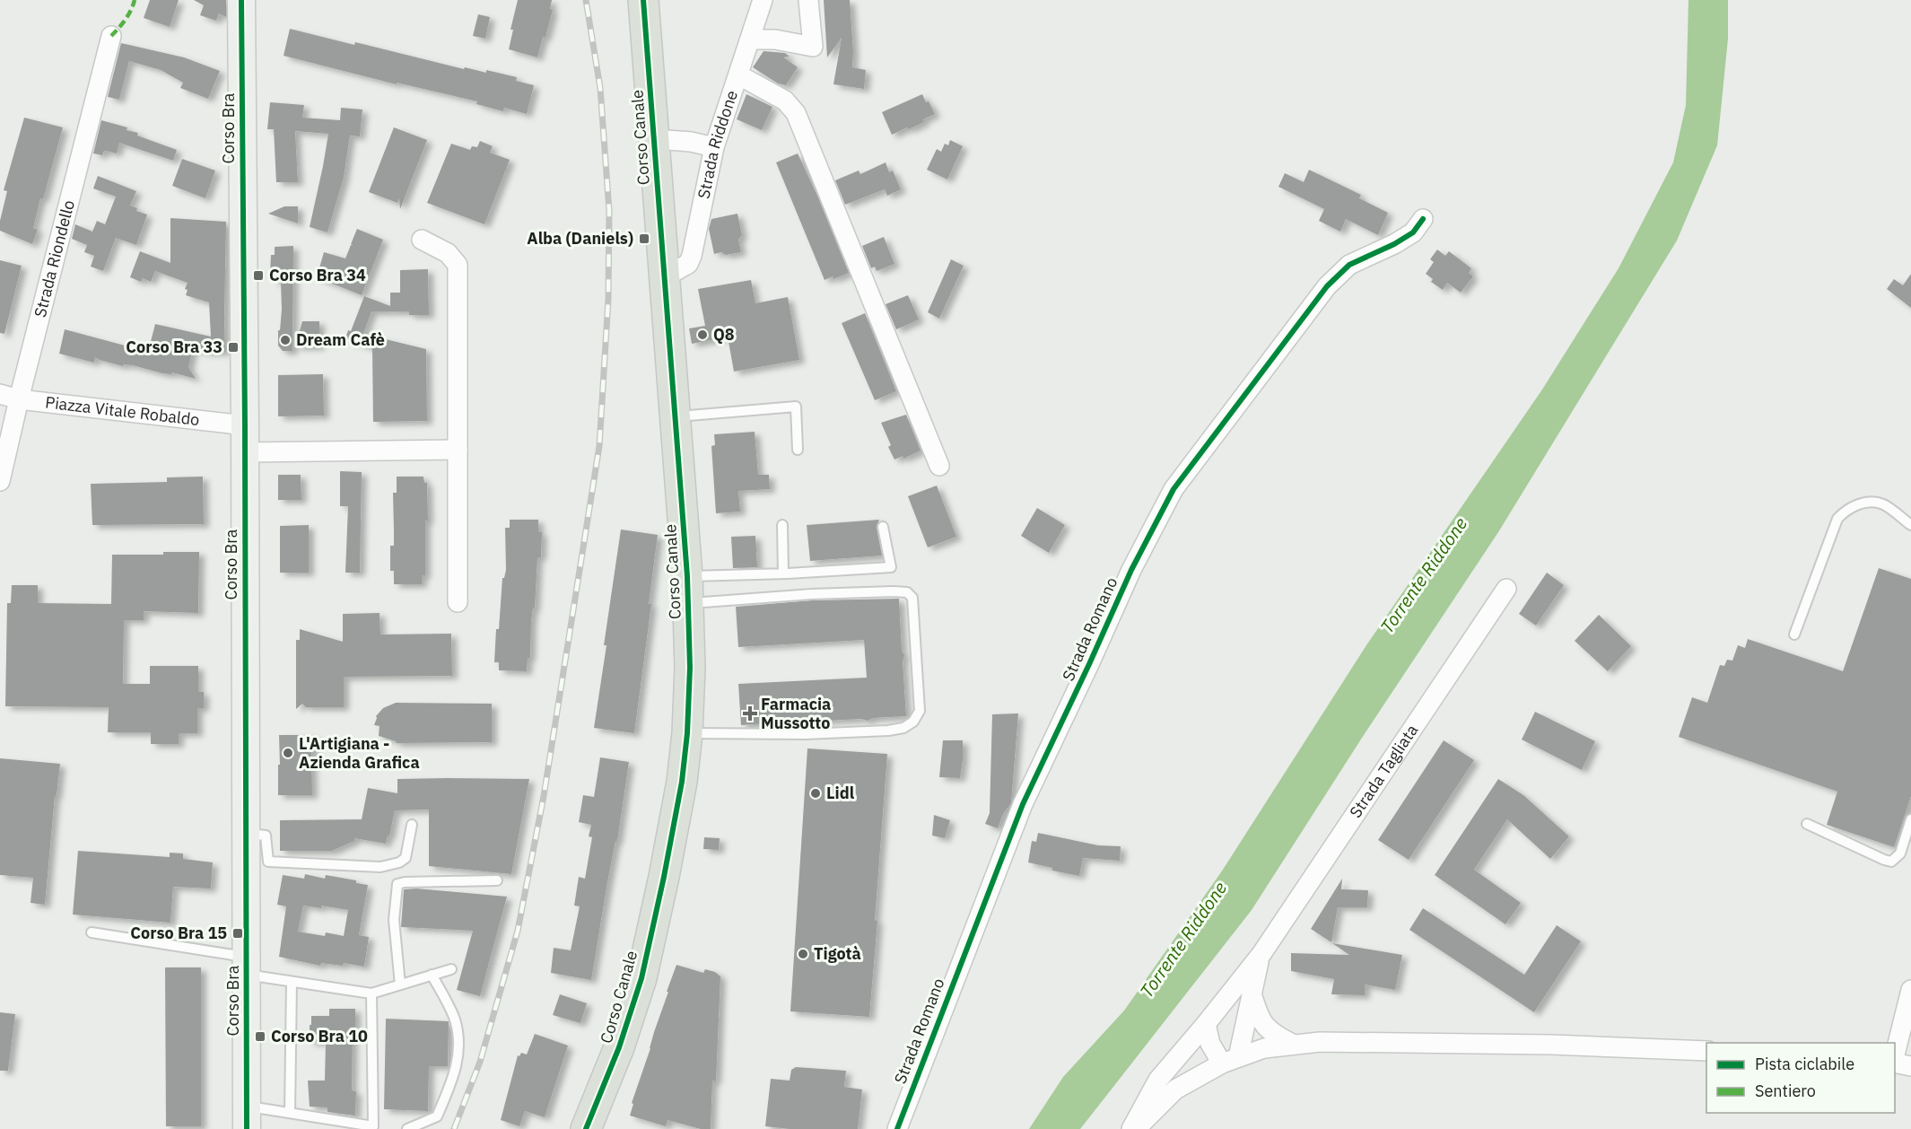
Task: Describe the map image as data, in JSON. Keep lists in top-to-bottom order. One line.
{"streets":{"main road":["Corso Canale"],"street":["Corso Bra","Strada Riddone","Strada Riondello","Piazza Vitale Robaldo","Strada Romano","Strada Tagliata"]},"crossings":[["Corso Bra","Piazza Vitale Robaldo"],["Corso Canale","Strada Riddone"],["Strada Riondello","Piazza Vitale Robaldo"]],"water":["Torrente Riddone"],"places":{"transit":["Alba (Daniels)","Corso Bra 34","Corso Bra 33","Corso Bra 15","Corso Bra 10"],"other":["Q8","Dream Cafè","L'Artigiana - Azienda Grafica","Lidl","Tigotà"],"health":["Farmacia Mussotto"]},"legend":["Pista ciclabile","Sentiero"]}
